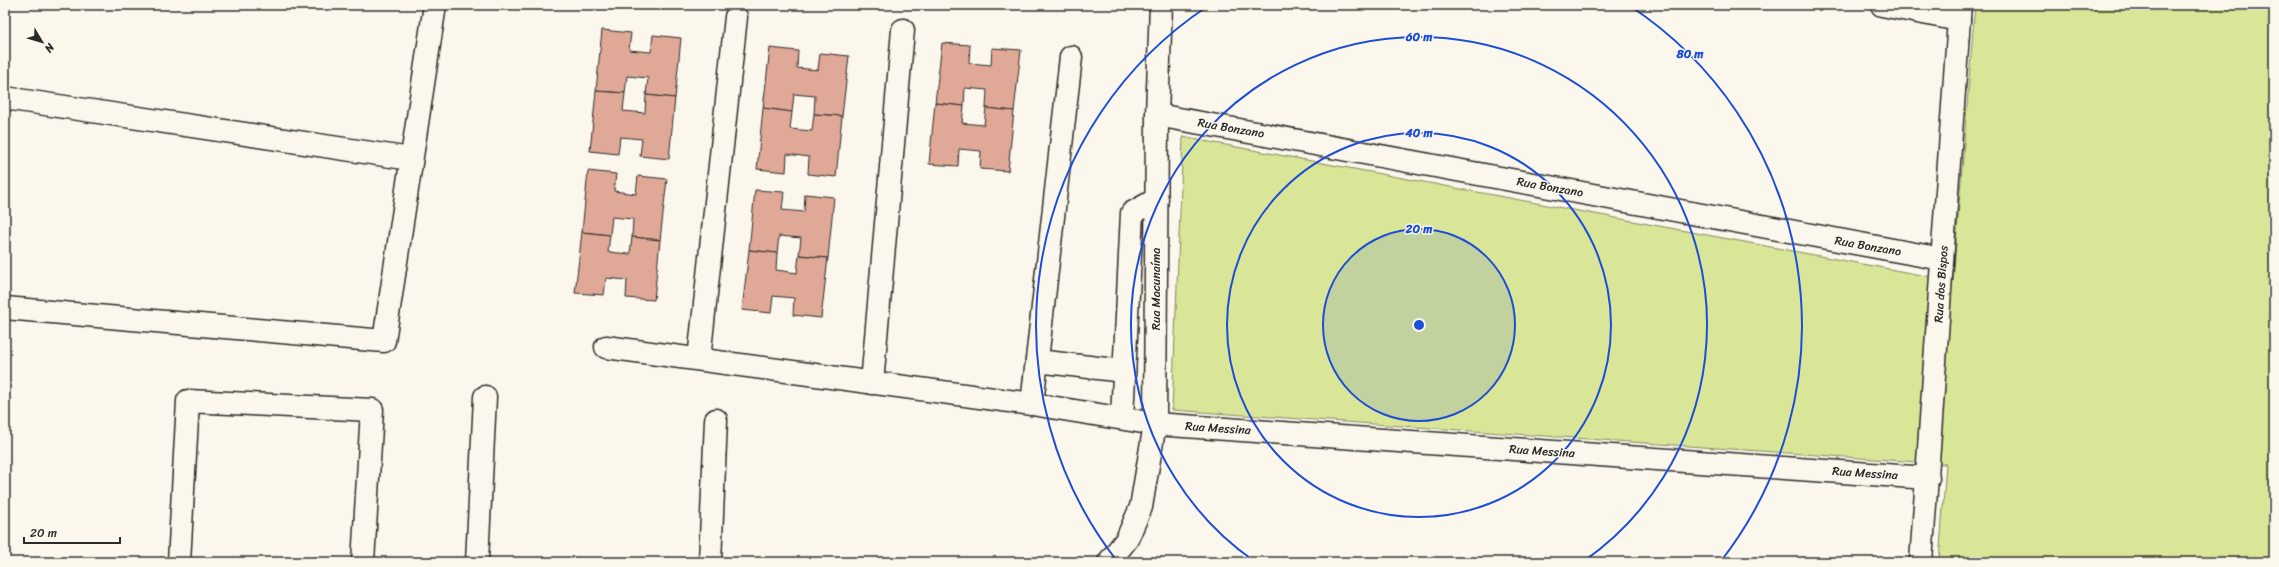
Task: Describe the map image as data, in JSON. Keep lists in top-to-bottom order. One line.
{"streets":{"street":["Rua Bonzano","Rua dos Bispos","Rua Macunaíma","Rua Messina"]},"crossings":[["Rua Bonzano","Rua dos Bispos"],["Rua Bonzano","Rua Macunaíma"],["Rua dos Bispos","Rua Messina"],["Rua Macunaíma","Rua Messina"]],"scale_bar":"20 m","north":"bottom right","rings":["60 m","80 m","40 m","20 m"]}
